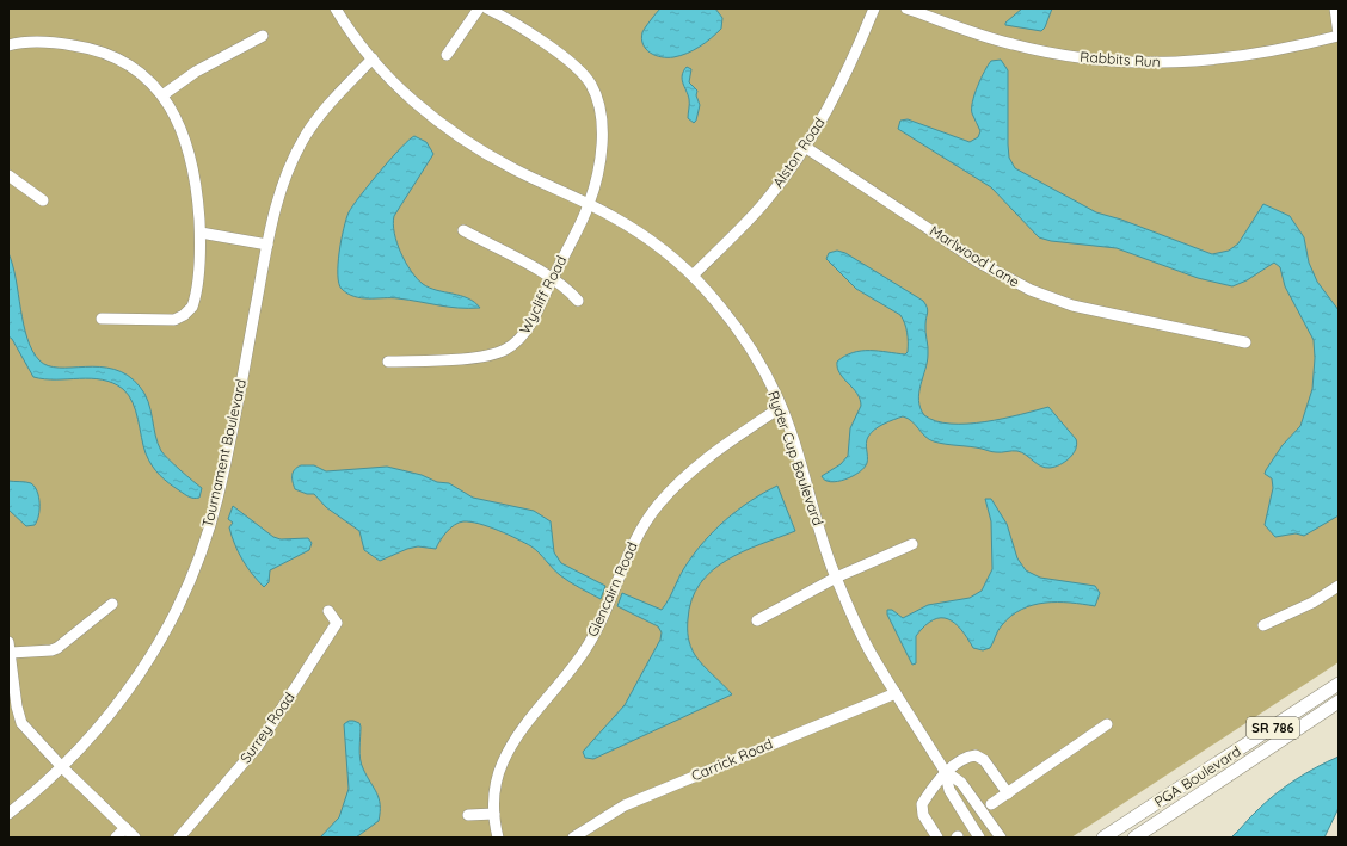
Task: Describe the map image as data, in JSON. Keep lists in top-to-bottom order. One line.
{"streets":{"main road":["SR 786","PGA Boulevard"],"street":["Rabbits Run","Alston Road","Marlwood Lane","Wycliff Road","Tournament Boulevard","Ryder Cup Boulevard","Glencairn Road","Surrey Road","Carrick Road"]},"crossings":[["Alston Road","Marlwood Lane"],["Alston Road","Ryder Cup Boulevard"],["Wycliff Road","Ryder Cup Boulevard"],["Tournament Boulevard","Ryder Cup Boulevard"],["Ryder Cup Boulevard","Glencairn Road"],["Ryder Cup Boulevard","Carrick Road"]]}
